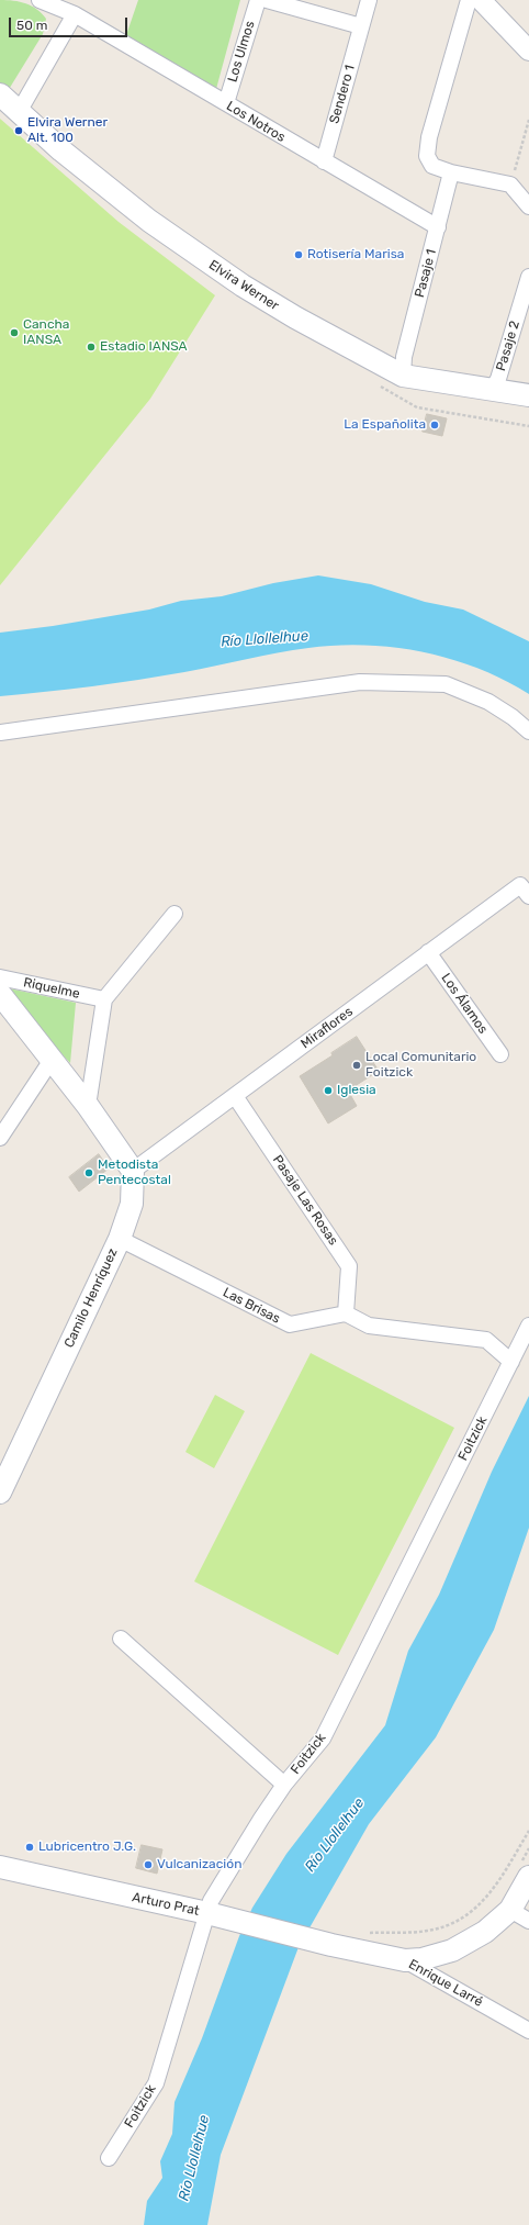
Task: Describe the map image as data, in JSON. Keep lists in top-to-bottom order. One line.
{"streets":{"main road":["Elvira Werner","Camilo Henríquez","Arturo Prat","Enrique Larré"],"street":["Los Ulmos","Sendero 1","Los Notros","Pasaje 1","Pasaje 2","Riquelme","Los Álamos","Miraflores","Pasaje Las Rosas","Las Brisas","Foitzick"]},"crossings":[["Los Ulmos","Los Notros"],["Sendero 1","Los Notros"],["Los Notros","Pasaje 1"],["Pasaje 1","Elvira Werner"],["Elvira Werner","Pasaje 2"],["Los Álamos","Miraflores"],["Miraflores","Pasaje Las Rosas"],["Miraflores","Camilo Henríquez"],["Pasaje Las Rosas","Las Brisas"],["Camilo Henríquez","Las Brisas"],["Foitzick","Arturo Prat"],["Arturo Prat","Enrique Larré"]],"water":["Río Llollelhue"],"places":["Elvira Werner Alt. 100","Rotisería Marisa","Cancha IANSA","Estadio IANSA","La Españolita","Local Comunitario Foitzick","Iglesia","Metodista Pentecostal","Lubricentro J.G.","Vulcanización"],"scale_bar":"50 m"}
